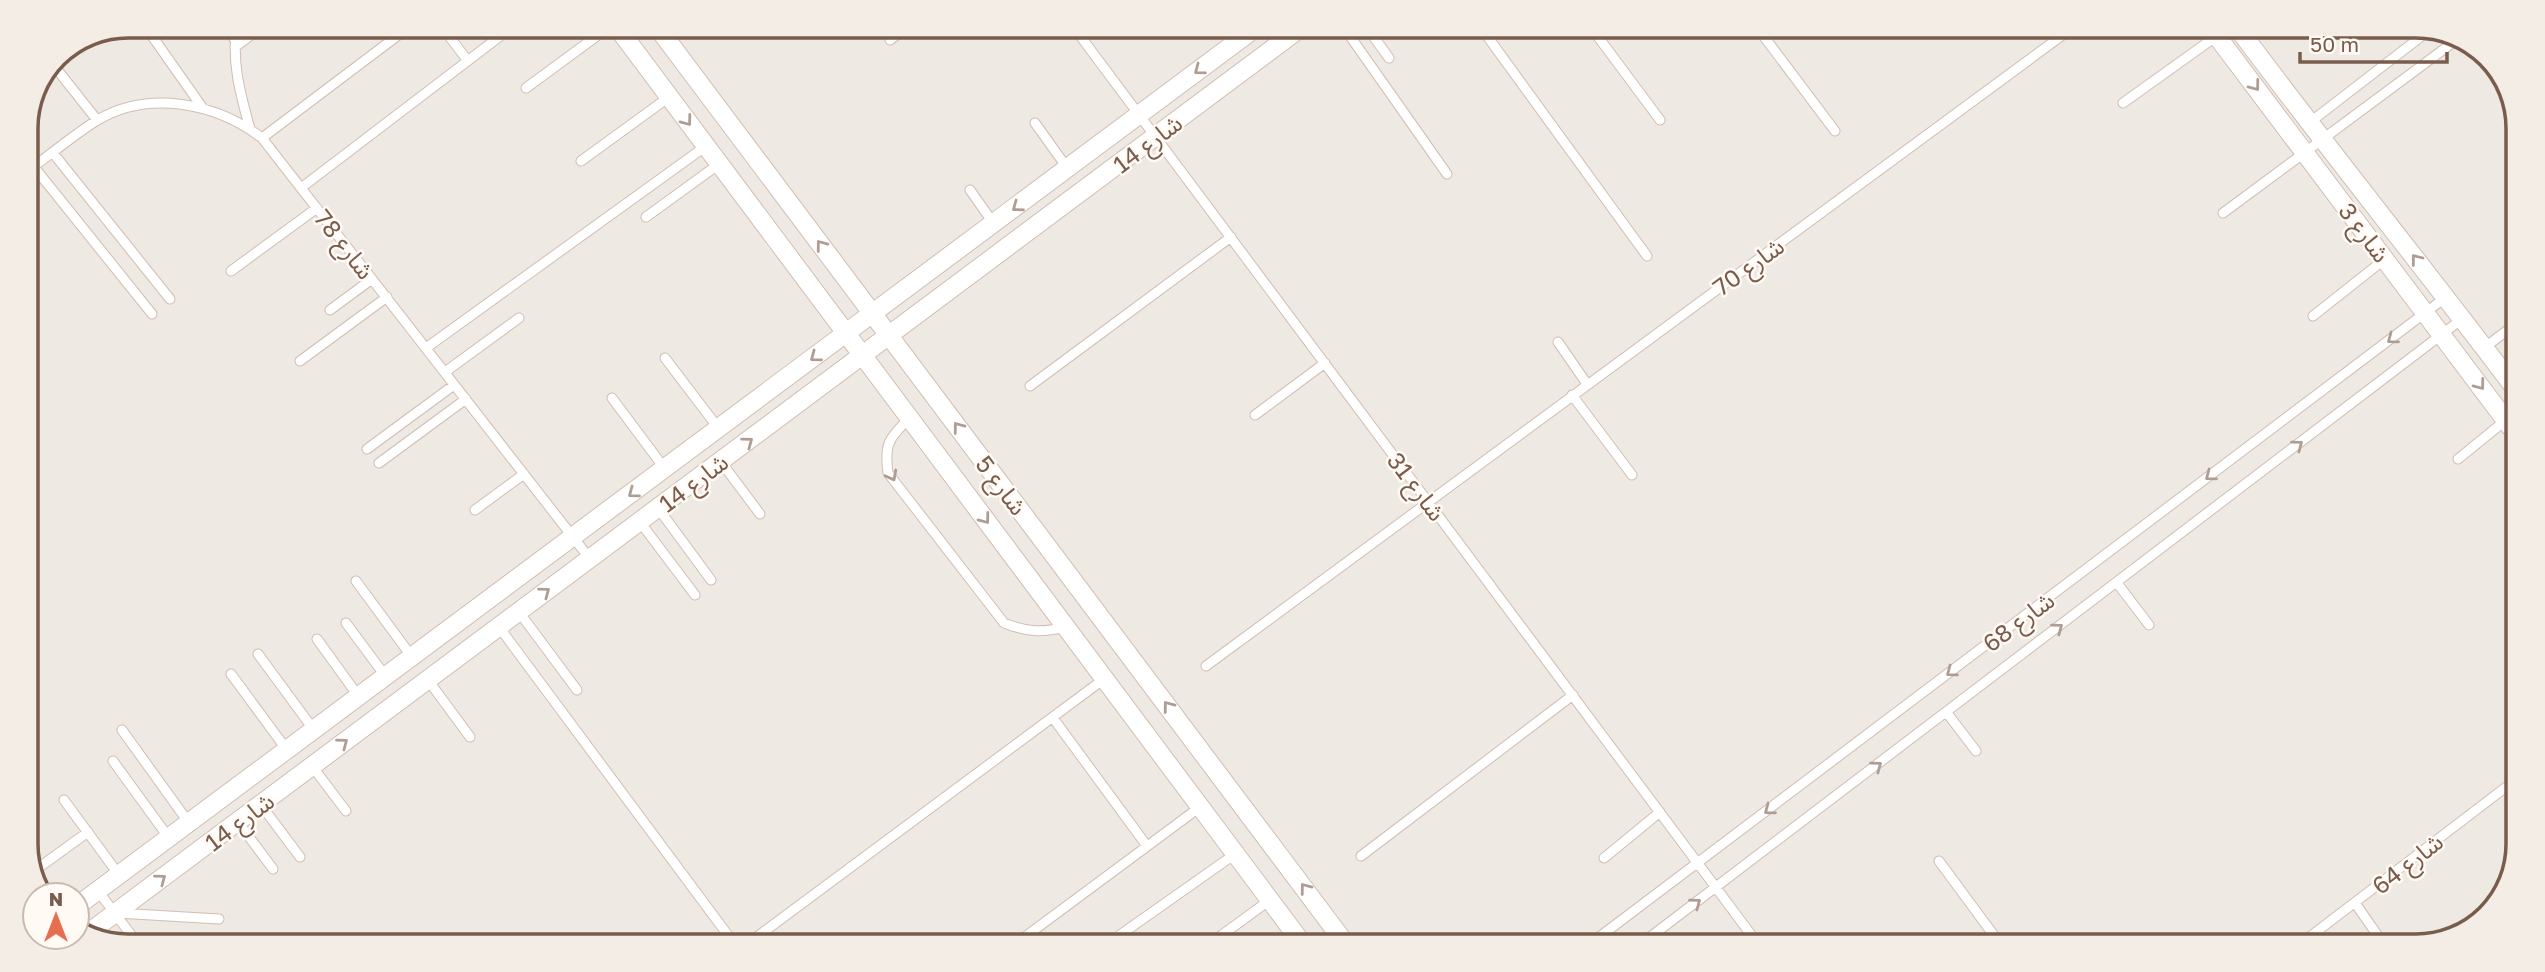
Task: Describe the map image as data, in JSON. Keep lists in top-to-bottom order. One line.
{"streets":{"street":["شارع 14","شارع 3","شارع 5"],"lane":["شارع 78","شارع 70","شارع 31","شارع 68","شارع 64"]},"crossings":[["شارع 14","شارع 78"],["شارع 14","شارع 5"],["شارع 14","شارع 31"],["شارع 3","شارع 68"],["شارع 70","شارع 31"],["شارع 31","شارع 68"]],"scale_bar":"50 m","north":"top"}
